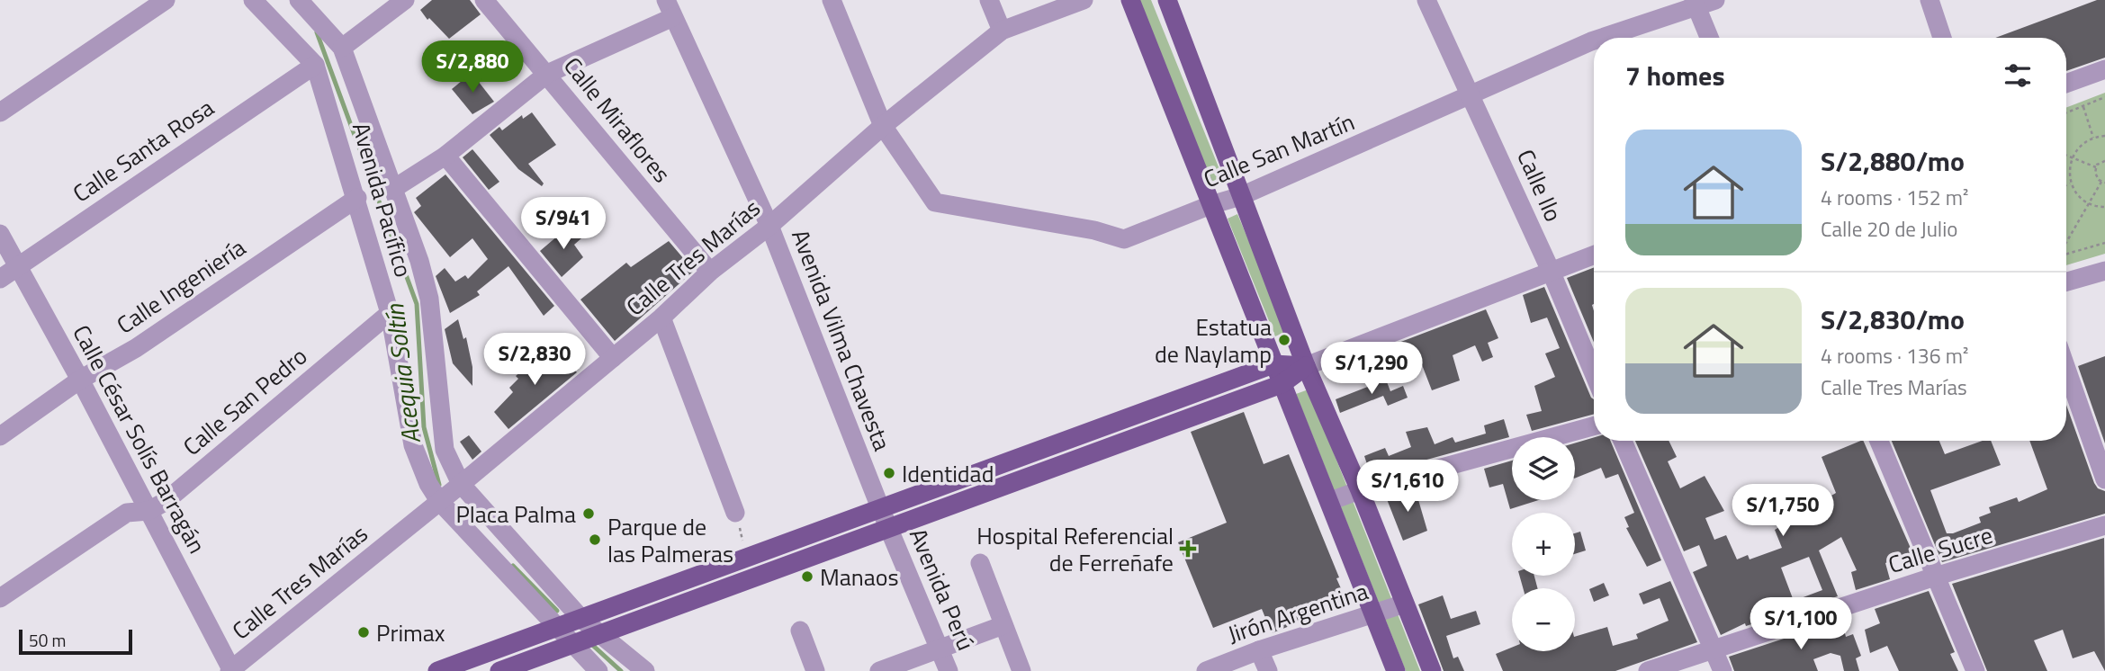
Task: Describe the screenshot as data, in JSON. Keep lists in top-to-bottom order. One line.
{"streets":{"street":["Calle Miraflores","Calle Santa Rosa","Calle San Martín","Calle Ilo","Avenida Pacífico","Calle Tres Marías","Calle Ingeniería","Avenida Vilma Chavesta","Calle San Pedro","Calle César Solís Barragán","Calle Sucre","Avenida Perú","Jirón Argentina"]},"crossings":[["Calle Miraflores","Calle Tres Marías"],["Calle Santa Rosa","Avenida Pacífico"],["Calle Santa Rosa","Calle César Solís Barragán"],["Calle San Martín","Calle Ilo"],["Calle San Martín","Calle Tres Marías"],["Avenida Pacífico","Calle Tres Marías"],["Avenida Pacífico","Calle Ingeniería"],["Avenida Pacífico","Calle San Pedro"],["Calle Tres Marías","Avenida Vilma Chavesta"],["Calle Tres Marías","Calle César Solís Barragán"],["Calle Ingeniería","Calle César Solís Barragán"],["Avenida Vilma Chavesta","Avenida Perú"],["Calle San Pedro","Calle César Solís Barragán"]],"water":["Acequia Soltín"],"places":{"other":["Estatua de Naylamp","Identidad","Placa Palma","Parque de las Palmeras","Manaos","Primax"],"health":["Hospital Referencial de Ferreñafe"]},"scale_bar":"50 m","page":{"heading":"7 homes","price":["S/2,880","S/941","S/2,830","S/1,290","S/1,610","S/1,750","S/1,100"],"list":[{"name":"S/2,880/mo","note":"4 rooms · 152 m² · Calle 20 de Julio"},{"name":"S/2,830/mo","note":"4 rooms · 136 m² · Calle Tres Marías"}],"map_buttons":["+","−"],"scale":"50 m"}}
